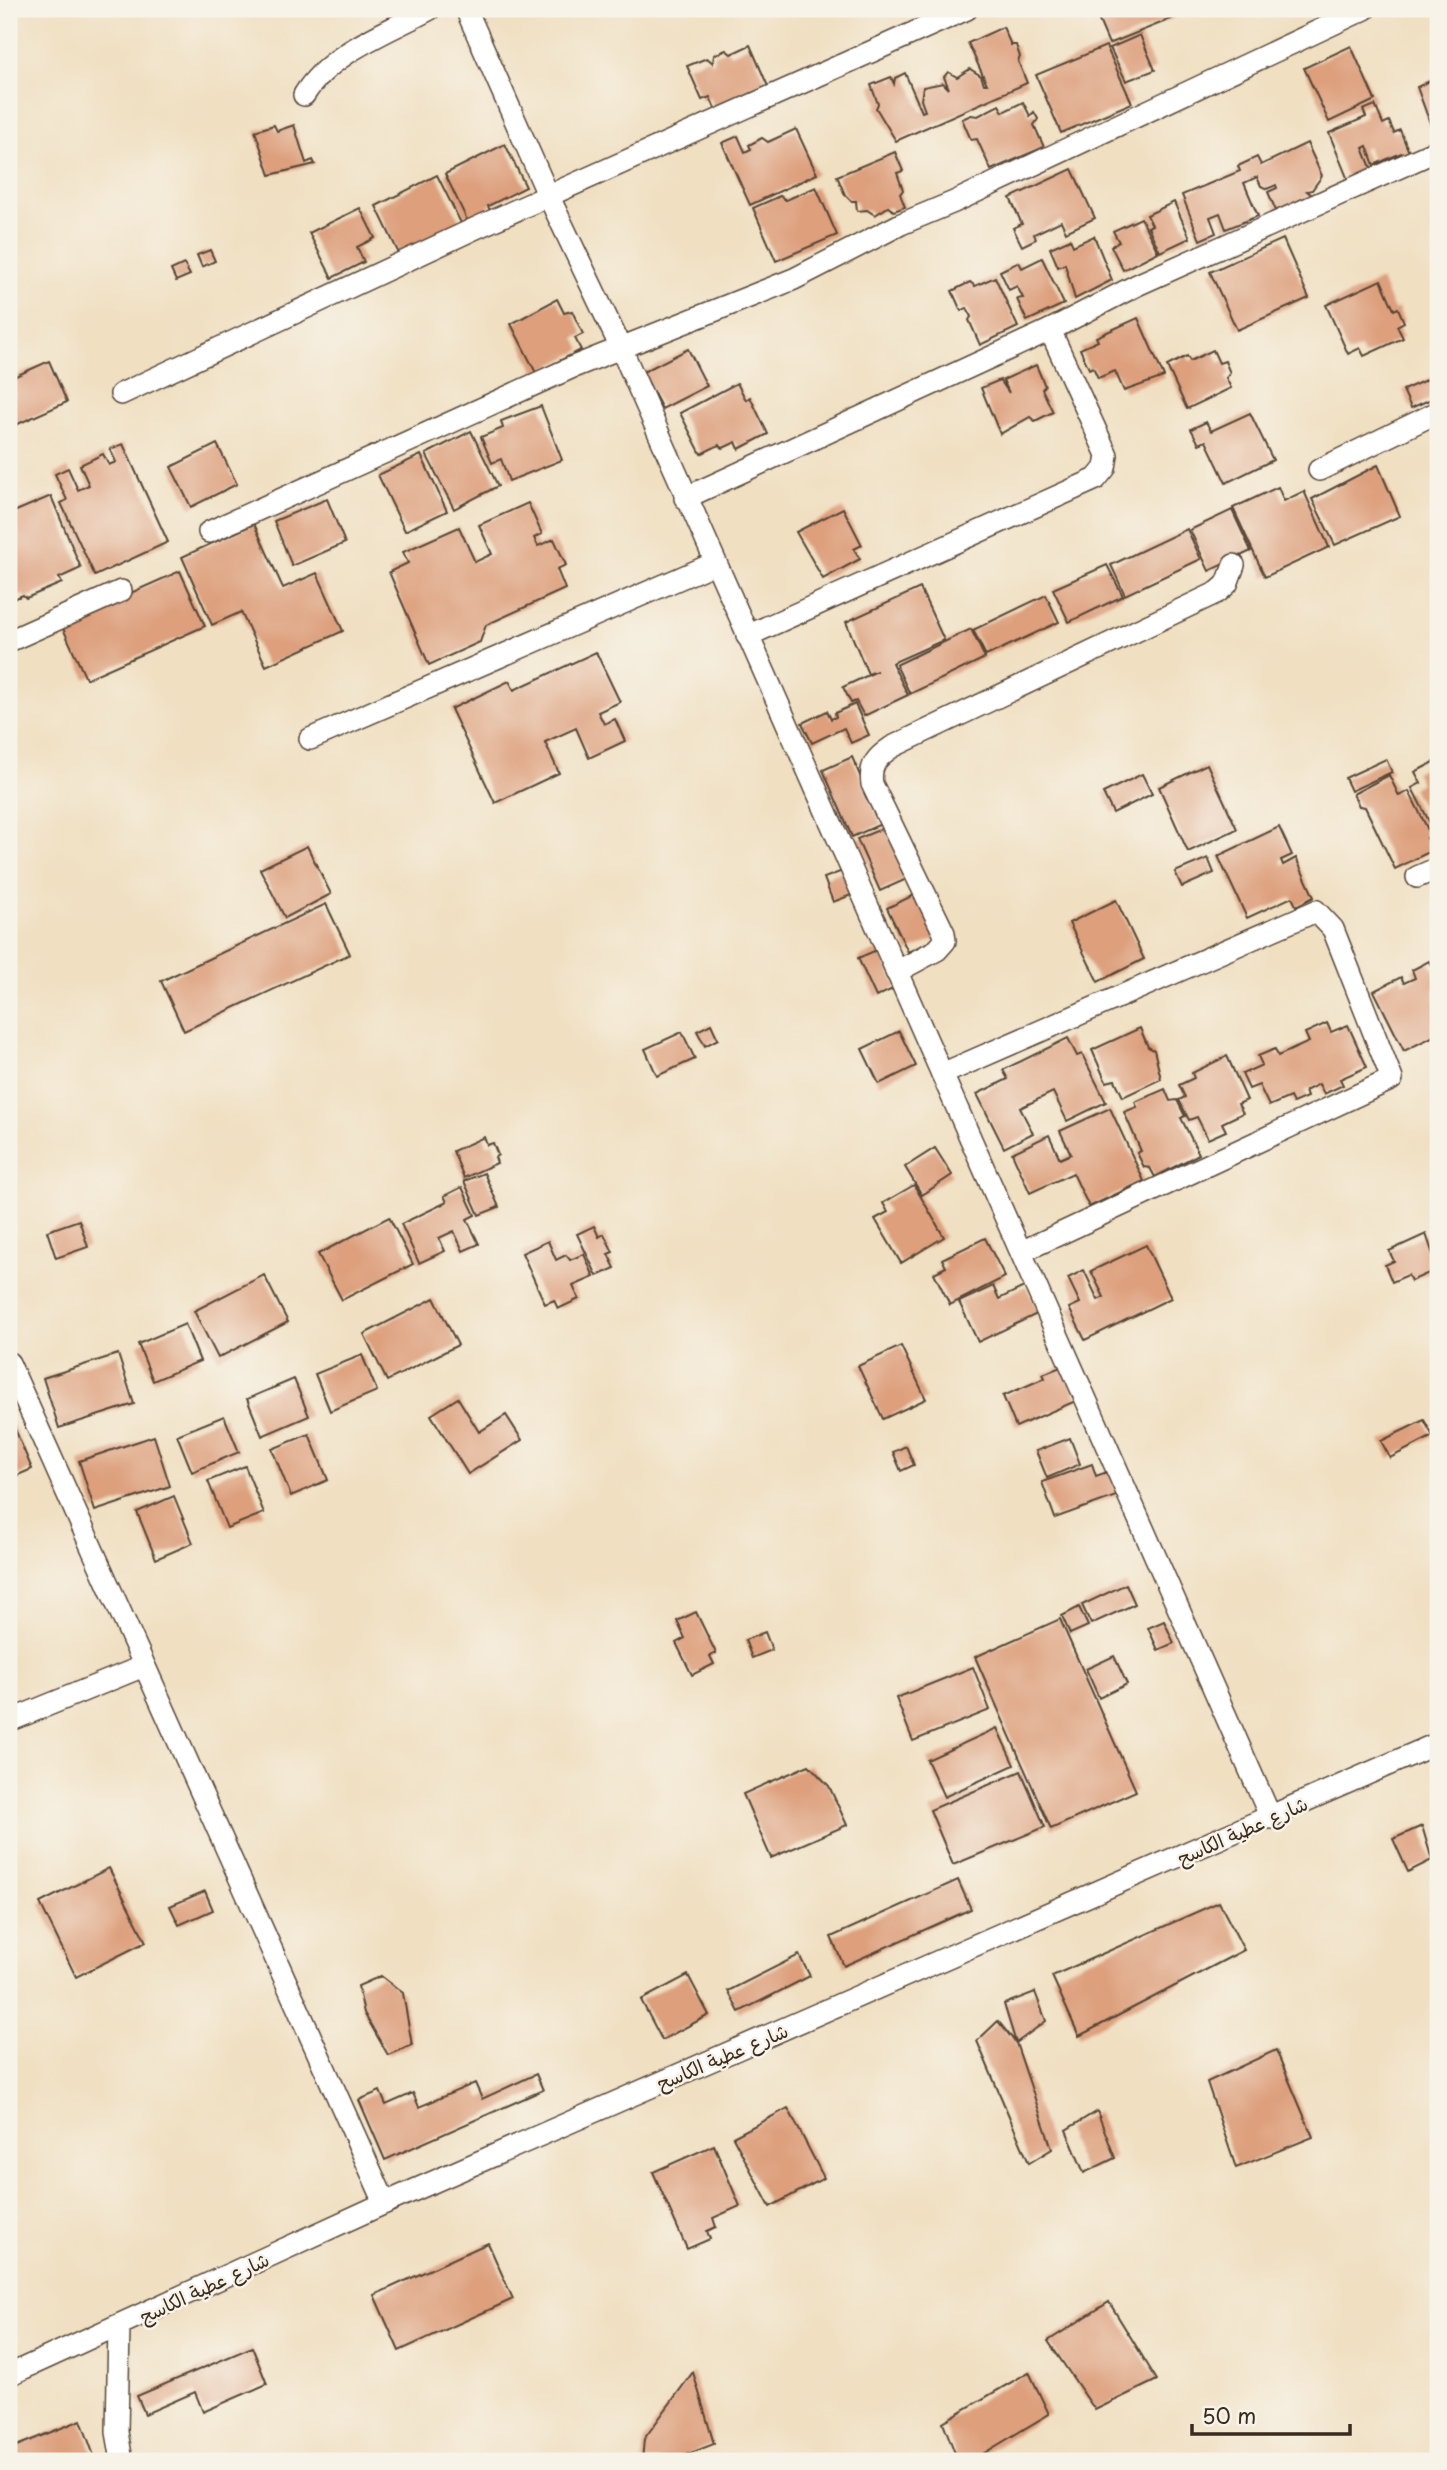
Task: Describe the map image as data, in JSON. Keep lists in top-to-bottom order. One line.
{"streets":{"street":["شارع عطية الكاسح"]},"scale_bar":"50 m"}
